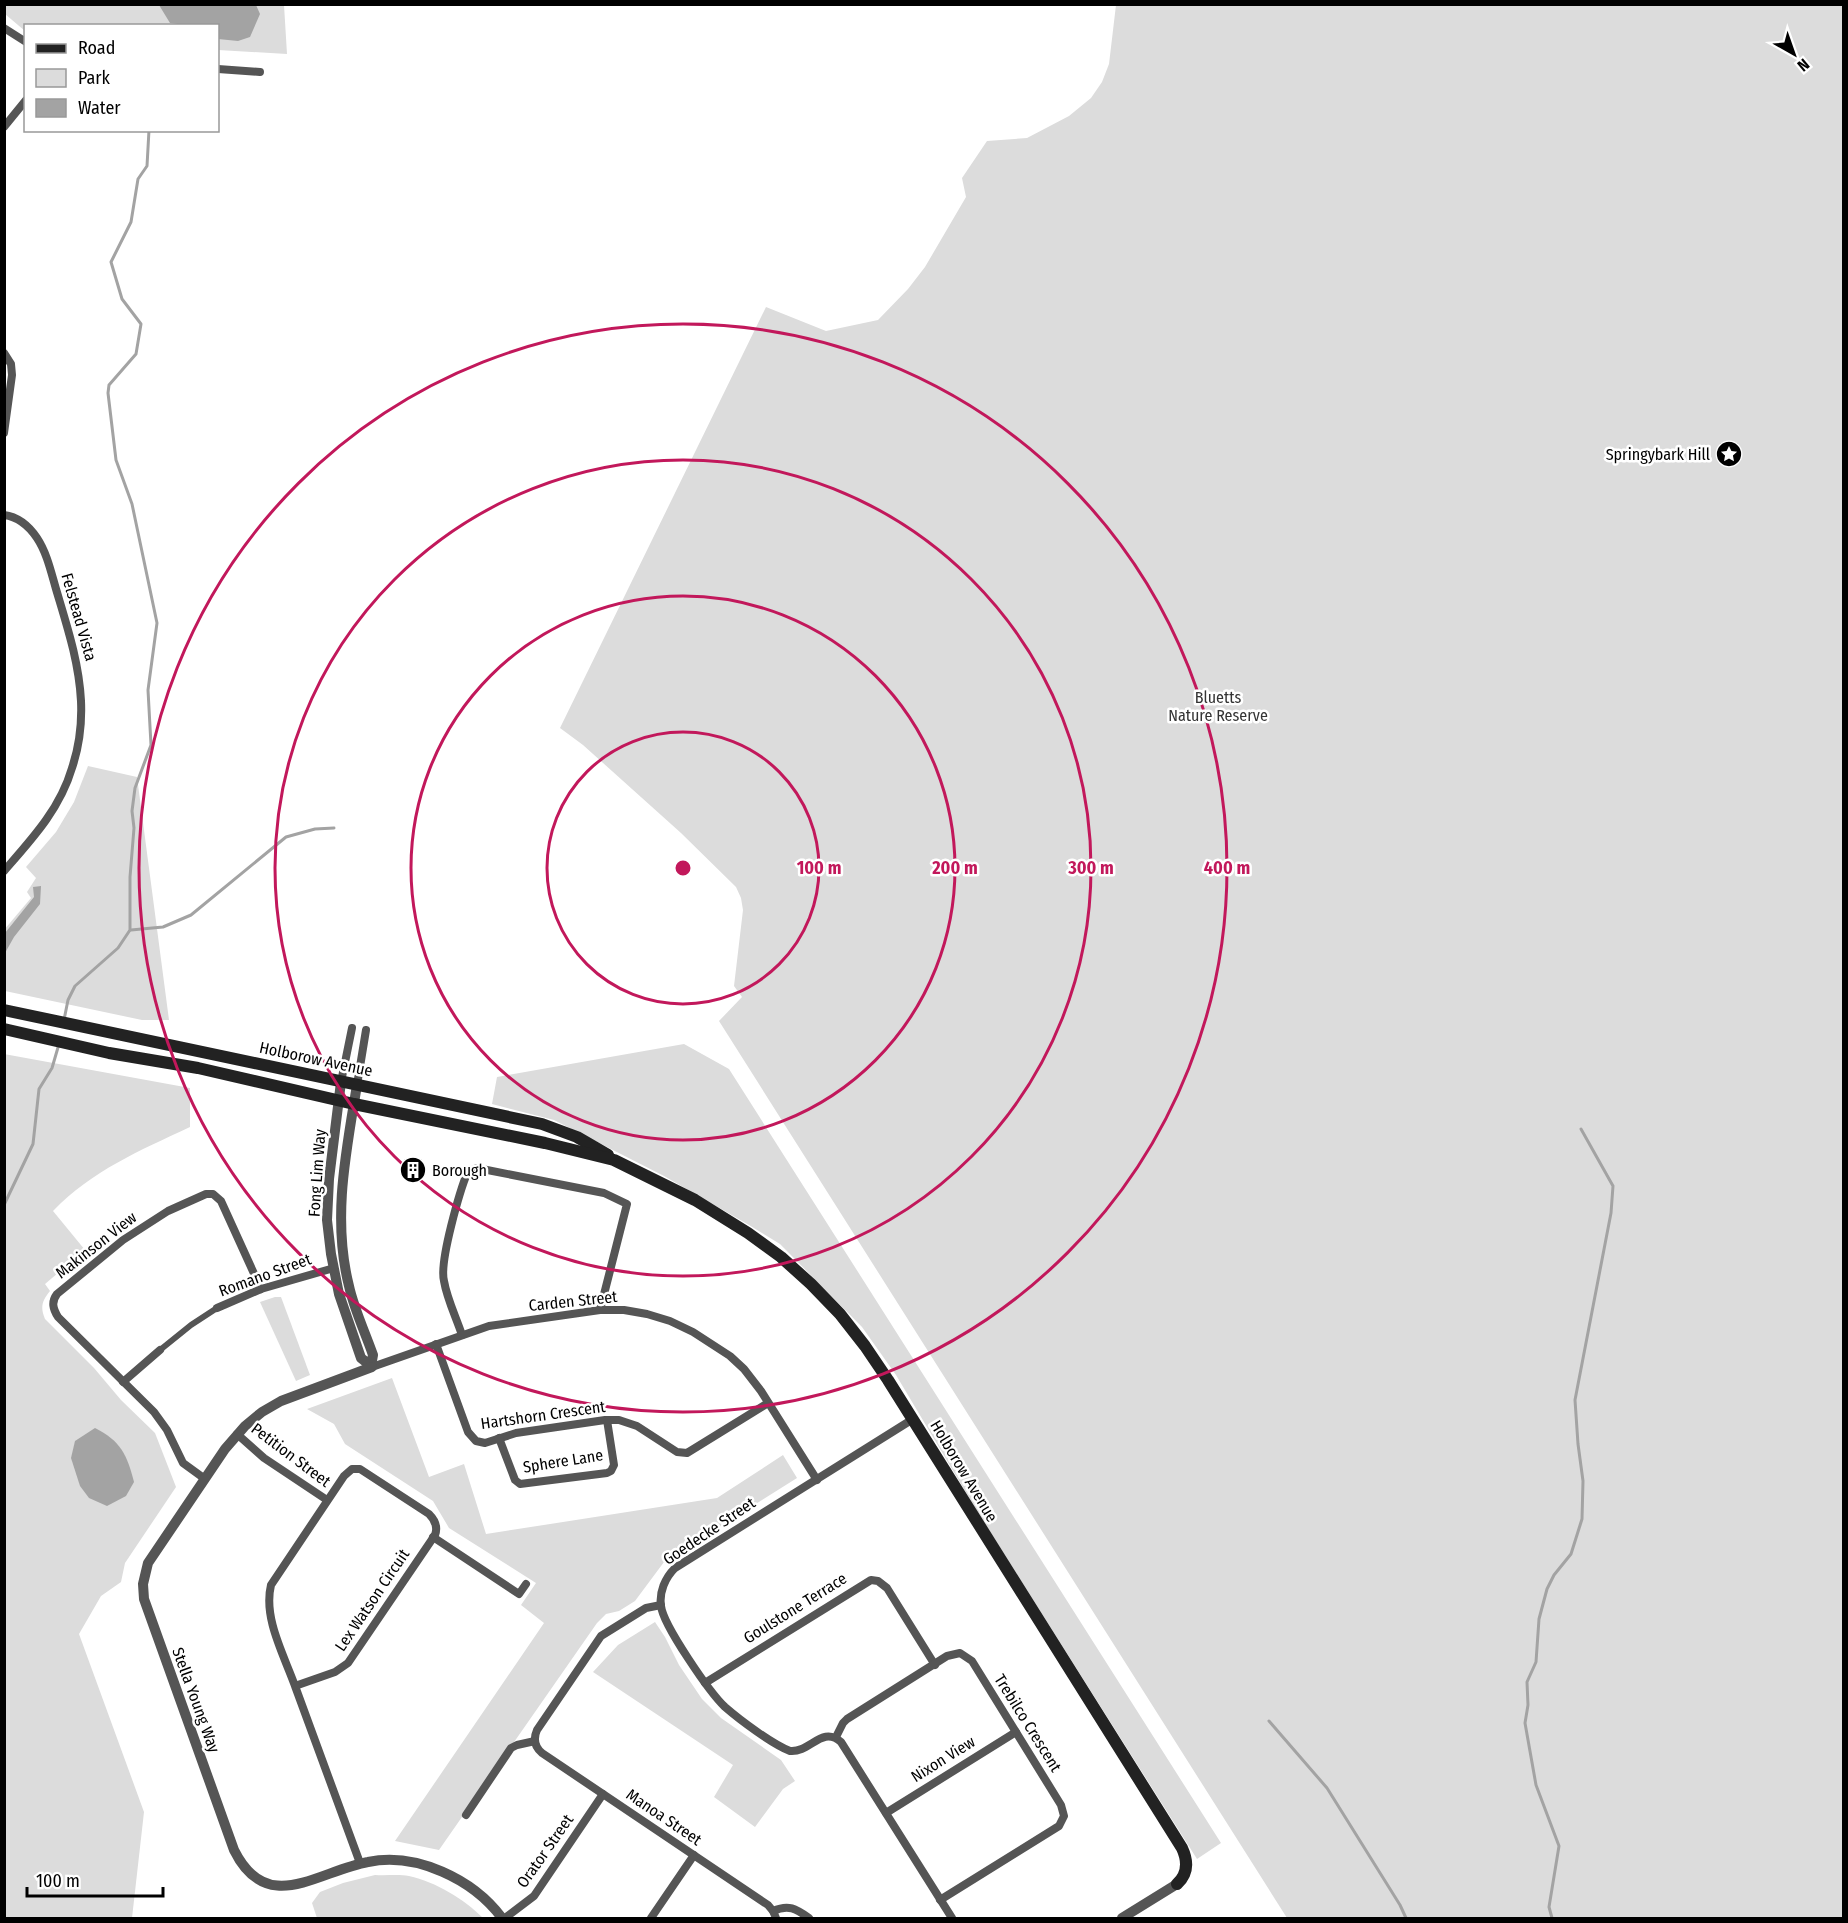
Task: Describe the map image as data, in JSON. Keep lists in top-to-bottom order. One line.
{"streets":{"main road":["Holborow Avenue"],"street":["Felstead Vista","Fong Lim Way","Makinson View","Romano Street","Carden Street","Hartshorn Crescent","Petition Street","Sphere Lane","Goedecke Street","Lex Watson Circuit","Goulstone Terrace","Stella Young Way","Trebilco Crescent","Nixon View","Manoa Street","Orator Street"]},"crossings":[["Holborow Avenue","Fong Lim Way"],["Holborow Avenue","Goedecke Street"],["Fong Lim Way","Romano Street"],["Makinson View","Romano Street"],["Makinson View","Stella Young Way"],["Carden Street","Hartshorn Crescent"],["Carden Street","Goedecke Street"],["Carden Street","Stella Young Way"],["Hartshorn Crescent","Sphere Lane"],["Petition Street","Stella Young Way"],["Goulstone Terrace","Trebilco Crescent"],["Stella Young Way","Orator Street"],["Trebilco Crescent","Nixon View"],["Manoa Street","Orator Street"]],"parks":["Bluetts Nature Reserve"],"places":{"place":["Springybark Hill"],"building":["Borough"]},"legend":["Road","Park","Water"],"scale_bar":"100 m","north":"bottom right","rings":["100 m","200 m","300 m","400 m"]}
